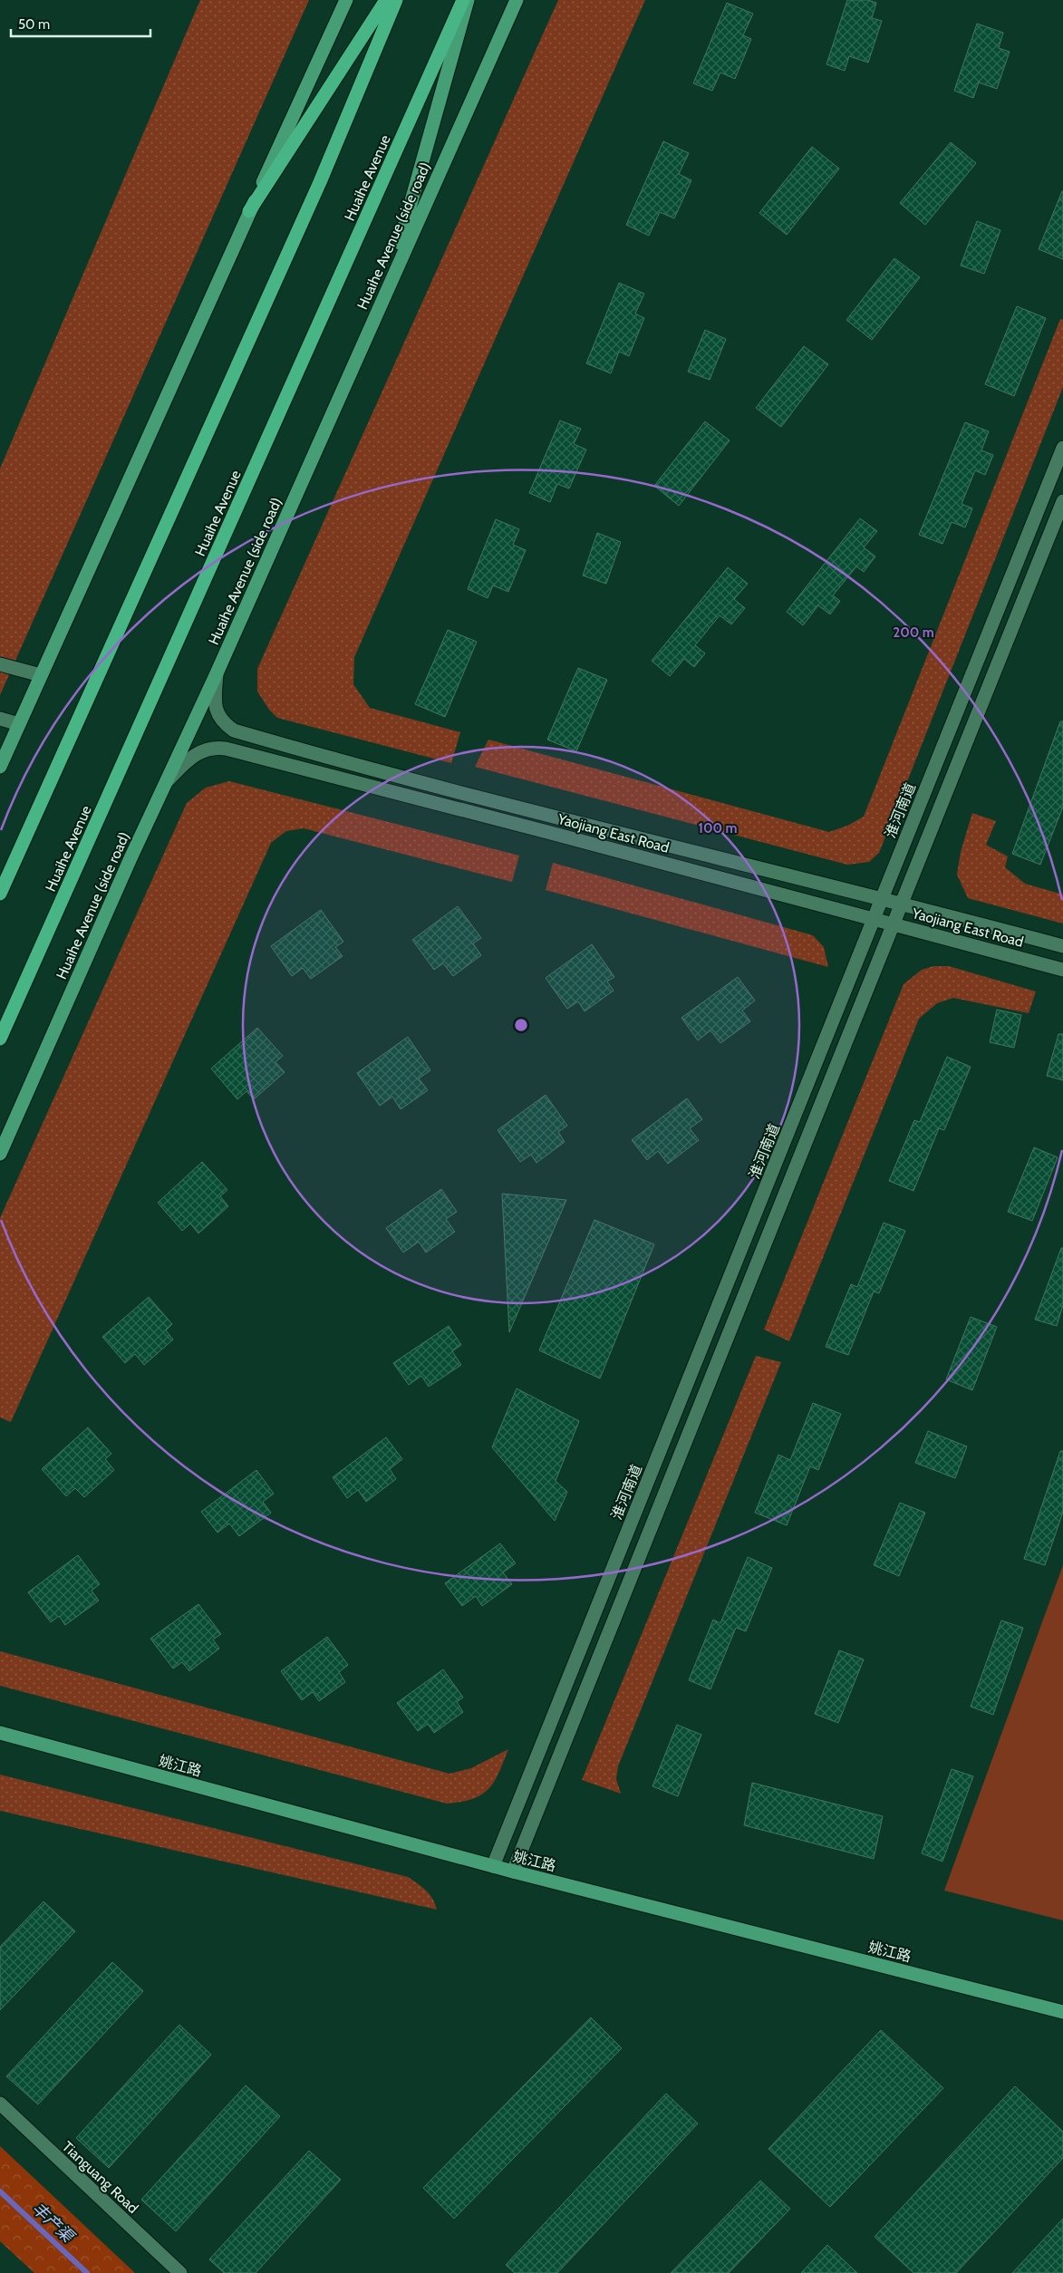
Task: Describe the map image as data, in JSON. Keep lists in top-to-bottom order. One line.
{"streets":{"highway":["Huaihe Avenue"],"main road":["Huaihe Avenue (side road)","姚江路"],"street":["淮河南道","Yaojiang East Road","Tianguang Road"]},"crossings":[["Huaihe Avenue (side road)","Yaojiang East Road"],["淮河南道","Yaojiang East Road"],["淮河南道","姚江路"]],"water":["丰产渠"],"scale_bar":"50 m","rings":["200 m","100 m"]}
